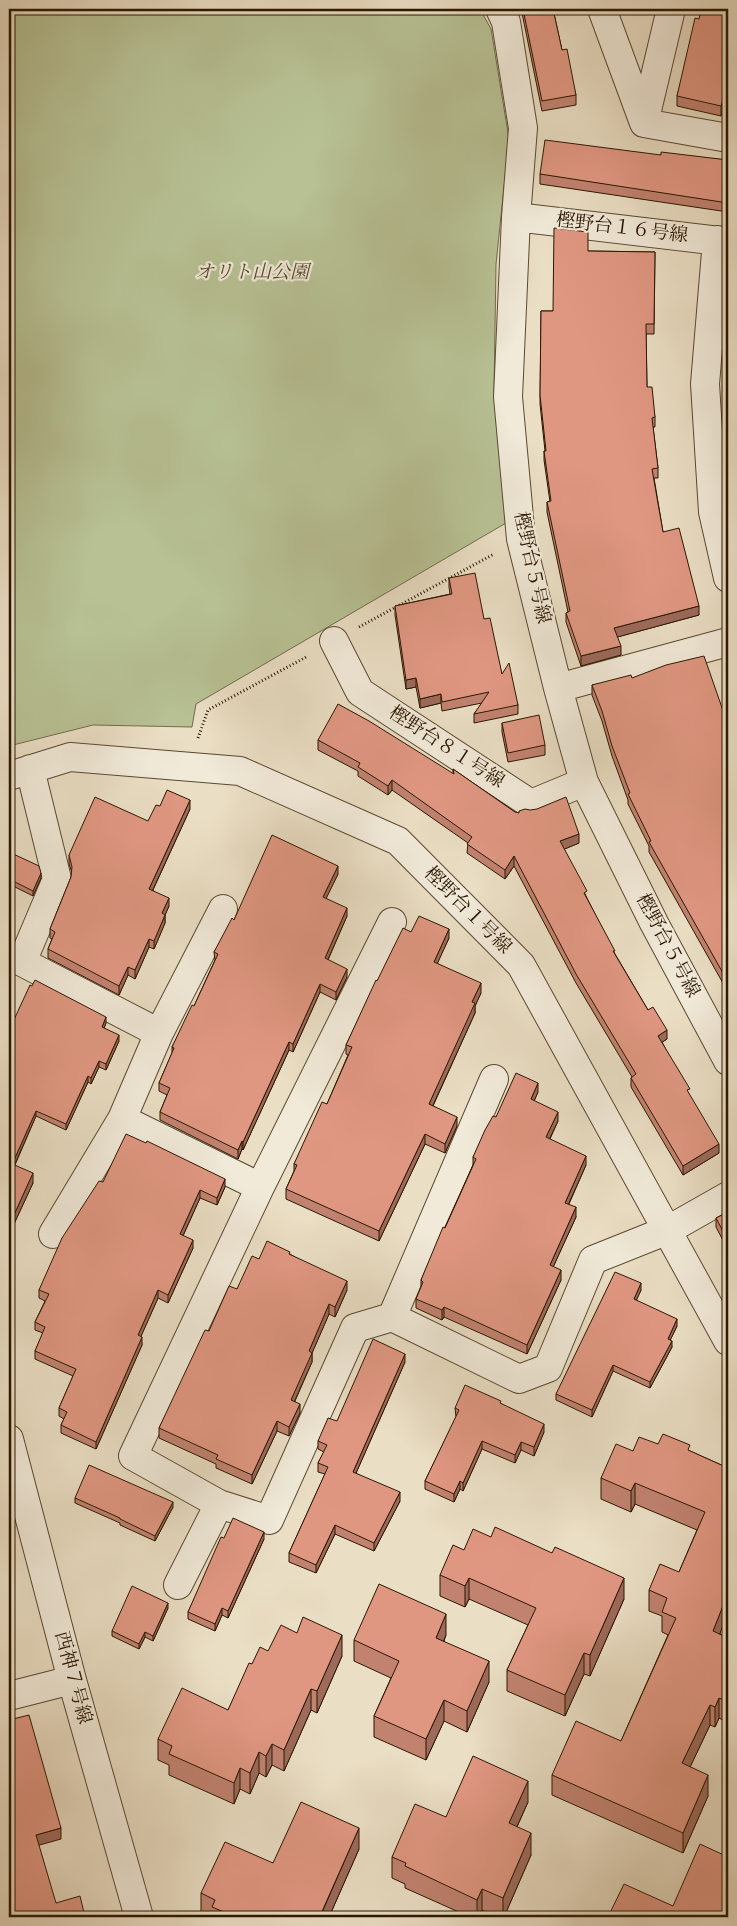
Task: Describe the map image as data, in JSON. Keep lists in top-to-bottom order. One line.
{"streets":{"street":["樫野台１６号線","樫野台５号線","樫野台８１号線","樫野台１号線","西神７号線"]},"crossings":[["樫野台１６号線","樫野台５号線"],["樫野台５号線","樫野台８１号線"]],"parks":["オリト山公園"]}
